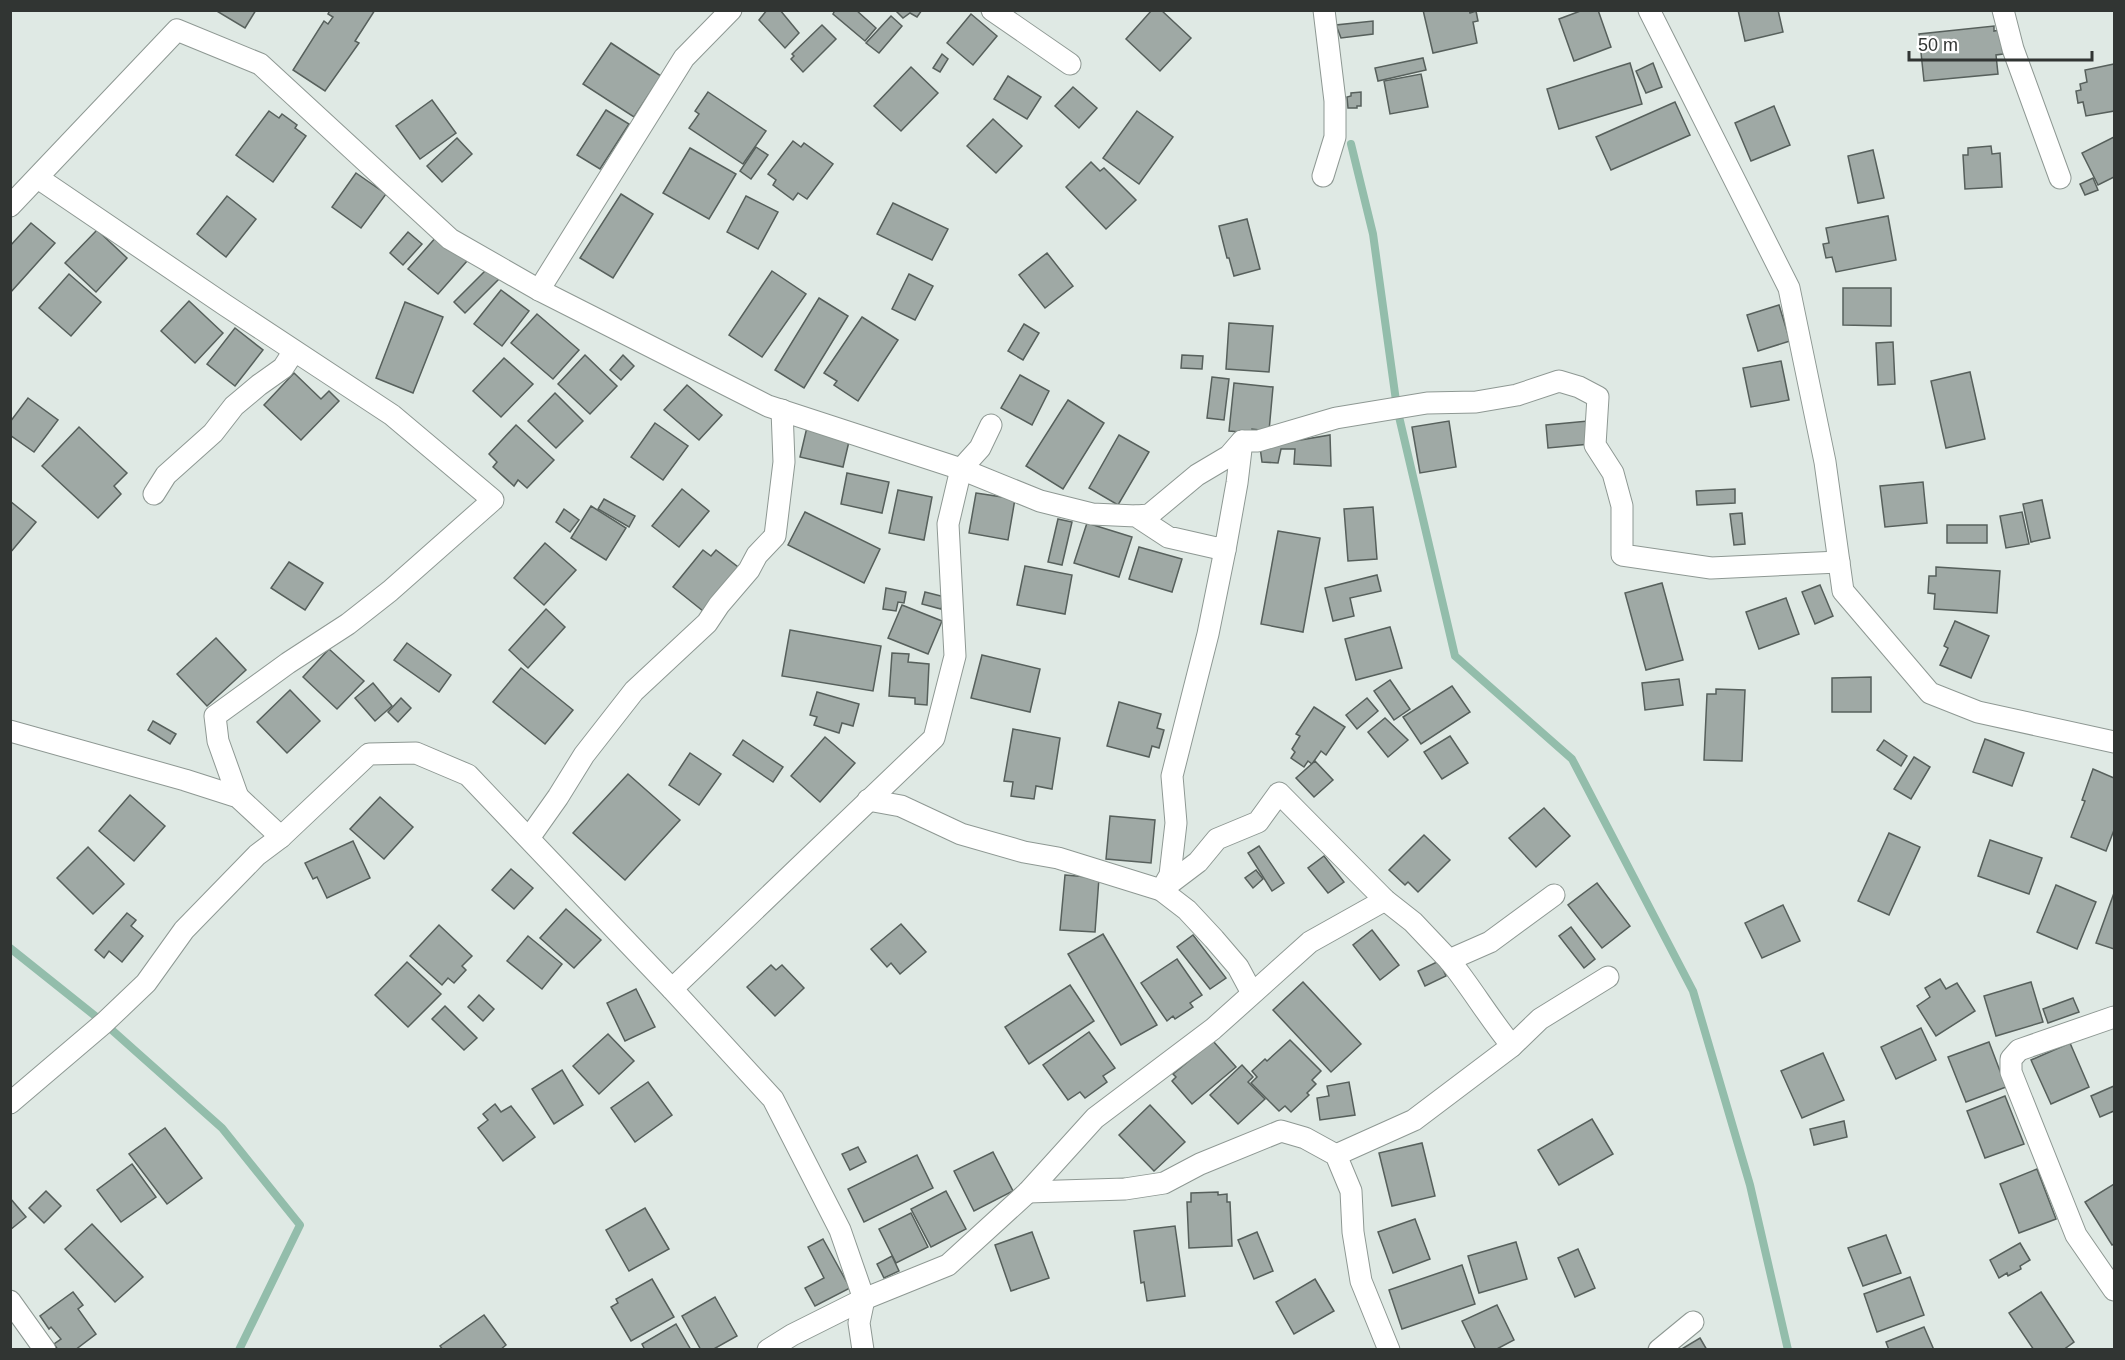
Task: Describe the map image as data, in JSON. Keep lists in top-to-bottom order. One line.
{"scale_bar":"50 m"}
